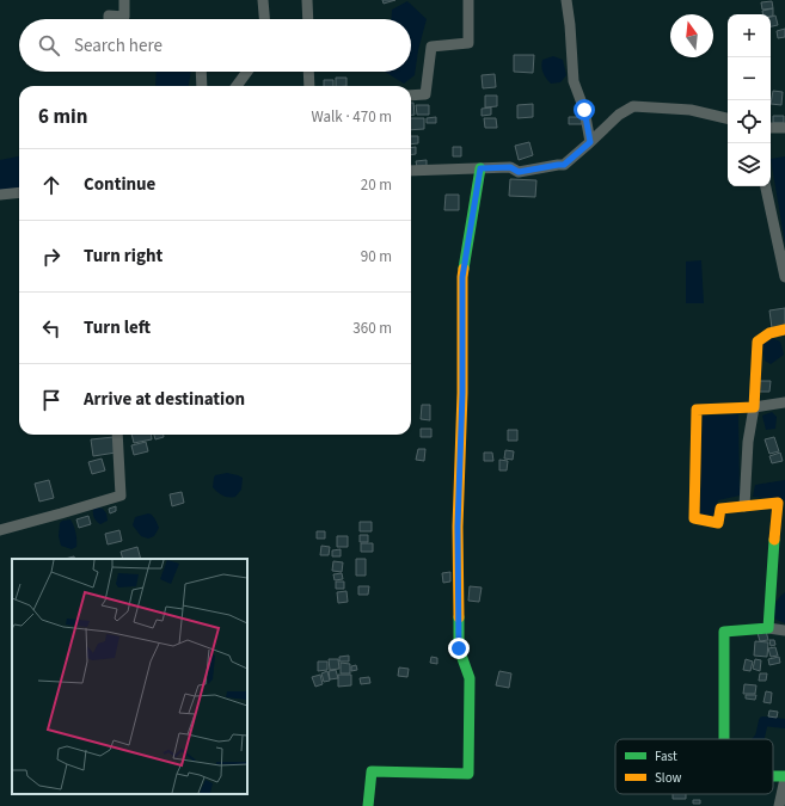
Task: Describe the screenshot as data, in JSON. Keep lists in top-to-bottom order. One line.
{"legend":["Fast","Slow"],"north":"top","page":{"map_buttons":["+","−"],"search":"Search here","heading":["6 min","Walk · 470 m"],"list":[["Continue","20 m"],["Turn right","90 m"],["Turn left","360 m"],"Arrive at destination"]}}
